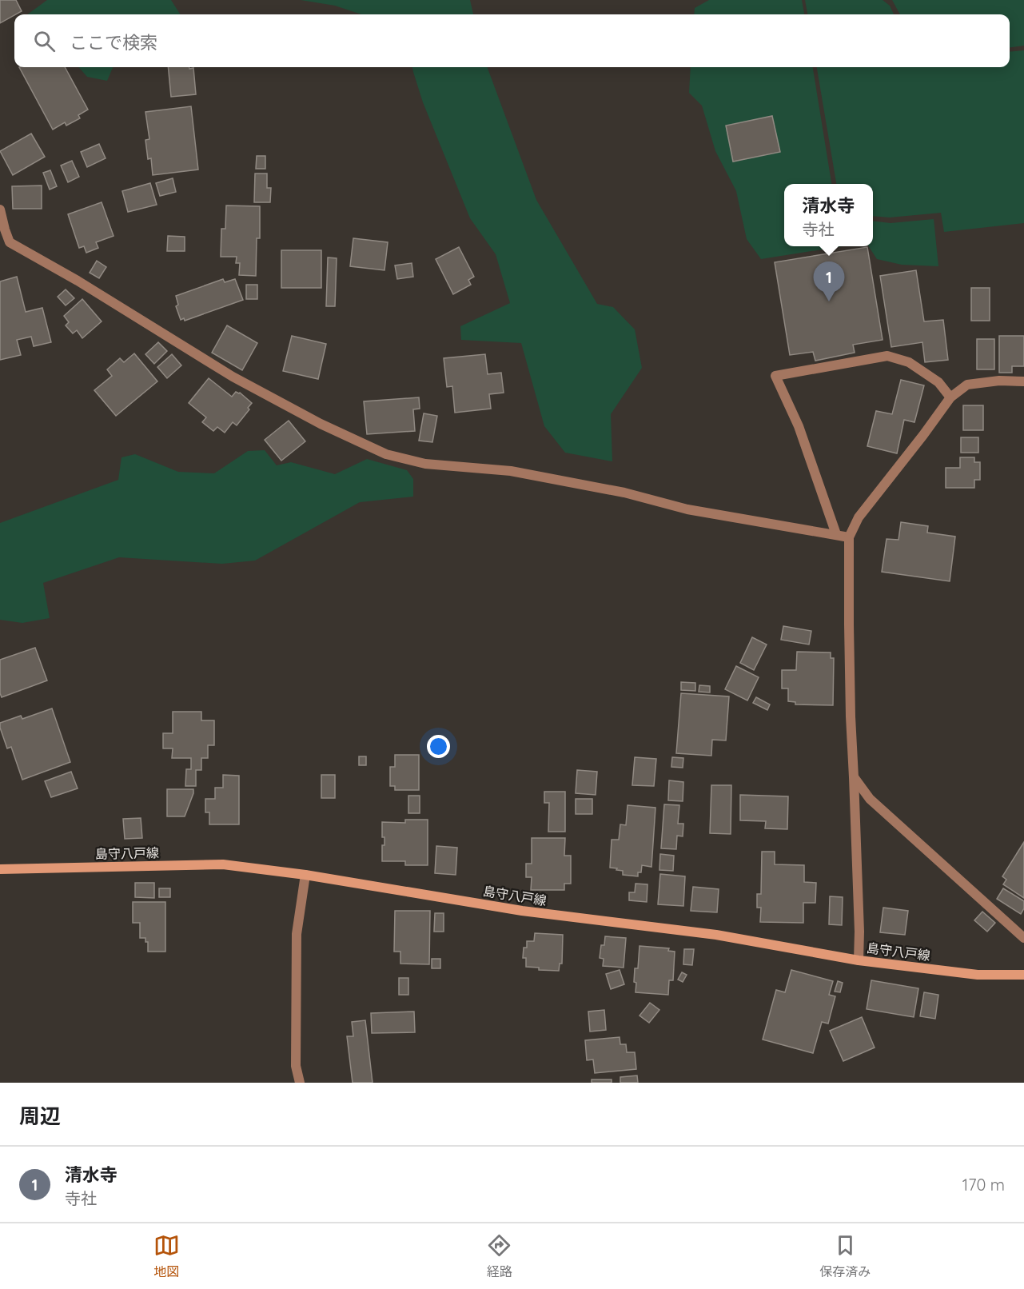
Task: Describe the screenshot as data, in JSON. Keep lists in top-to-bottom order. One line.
{"streets":{"main road":["島守八戸線"]},"page":{"search":"ここで検索","popup":["清水寺","寺社"],"pins":"1","heading":"周辺","list":[{"mark":"1","name":"清水寺","note":"寺社","value":"170 m"}],"nav":["地図","経路","保存済み"]}}
